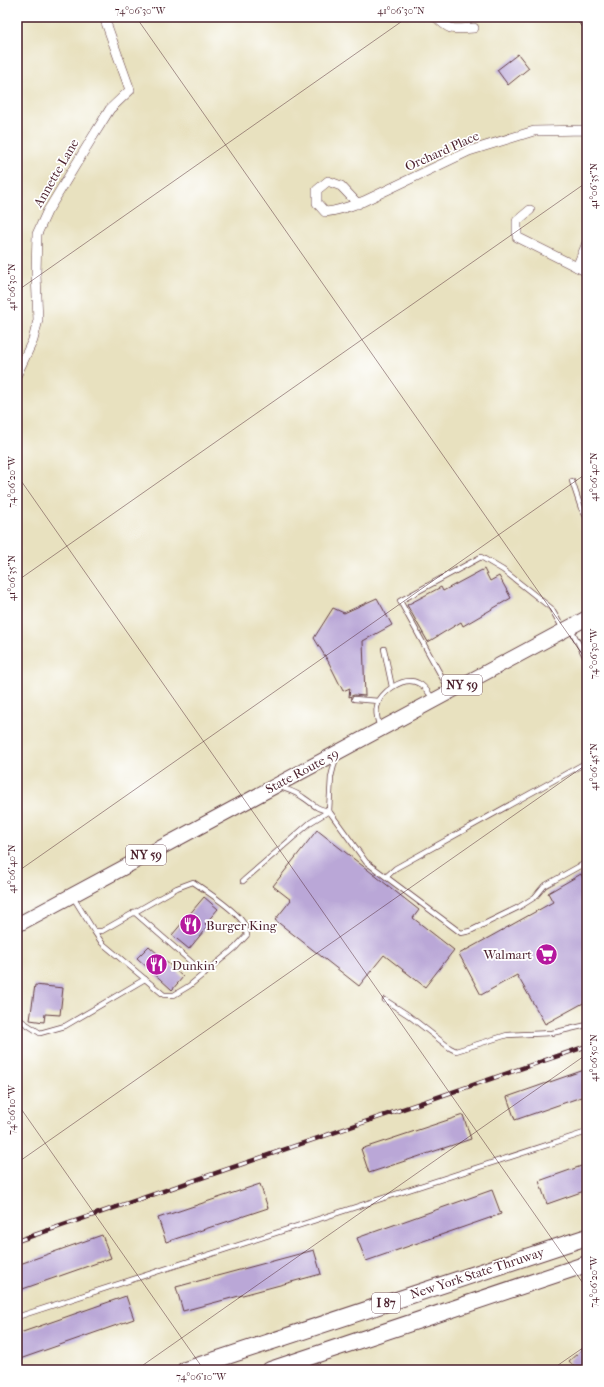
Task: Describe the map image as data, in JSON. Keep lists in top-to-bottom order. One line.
{"streets":{"highway":["New York State Thruway","I 87"],"main road":["NY 59","State Route 59"],"street":["Orchard Place","Annette Lane"]},"places":{"restaurant":["Burger King","Dunkin'"],"supermarket":["Walmart"]},"coordinates":["74°06'30\"W","41°06'30\"N","41°06'35\"N","41°06'40\"N","74°06'20\"W","41°06'45\"N","41°06'50\"N","74°06'10\"W"]}
